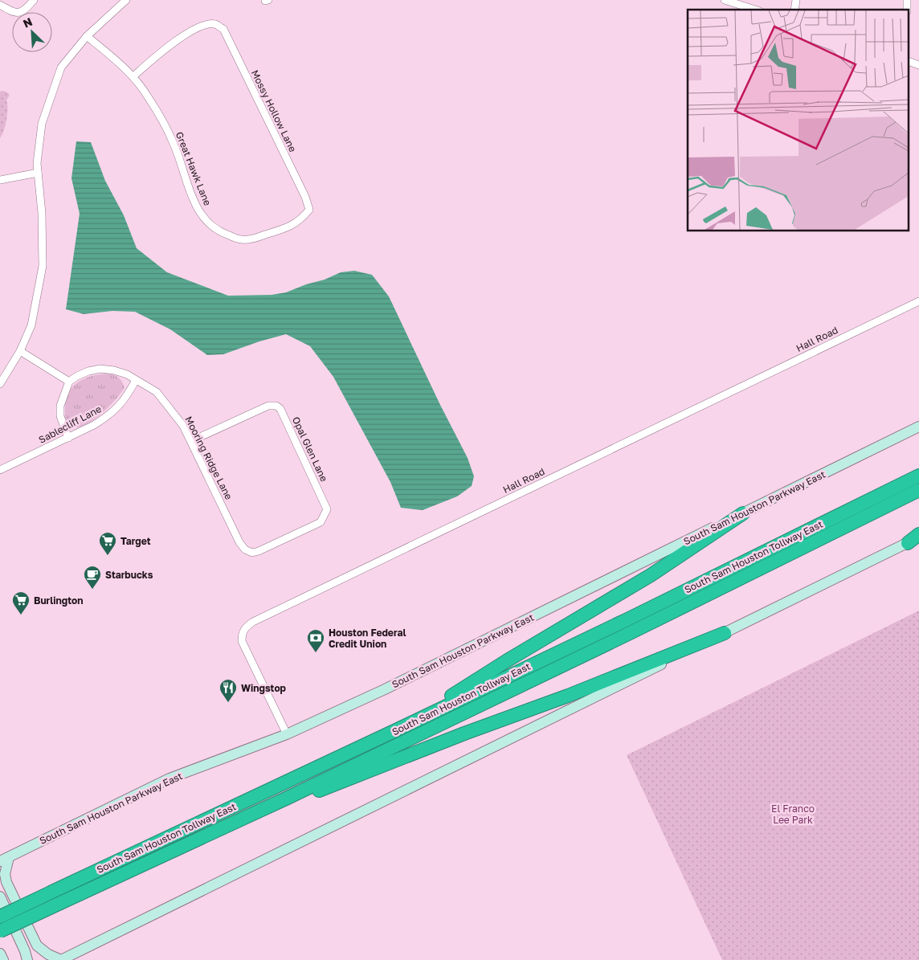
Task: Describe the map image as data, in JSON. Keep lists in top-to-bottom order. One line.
{"streets":{"highway":["South Sam Houston Tollway East"],"main road":["South Sam Houston Parkway East"],"street":["Mossy Hollow Lane","Great Hawk Lane","Hall Road","Sablecliff Lane","Opal Glen Lane","Mooring Ridge Lane"]},"crossings":[["Mossy Hollow Lane","Great Hawk Lane"],["Hall Road","South Sam Houston Parkway East"],["Sablecliff Lane","Mooring Ridge Lane"],["Opal Glen Lane","Mooring Ridge Lane"]],"parks":["El Franco Lee Park"],"places":{"supermarket":["Target","Burlington"],"cafe":["Starbucks"],"bank":["Houston Federal Credit Union"],"restaurant":["Wingstop"]},"north":"top left"}
